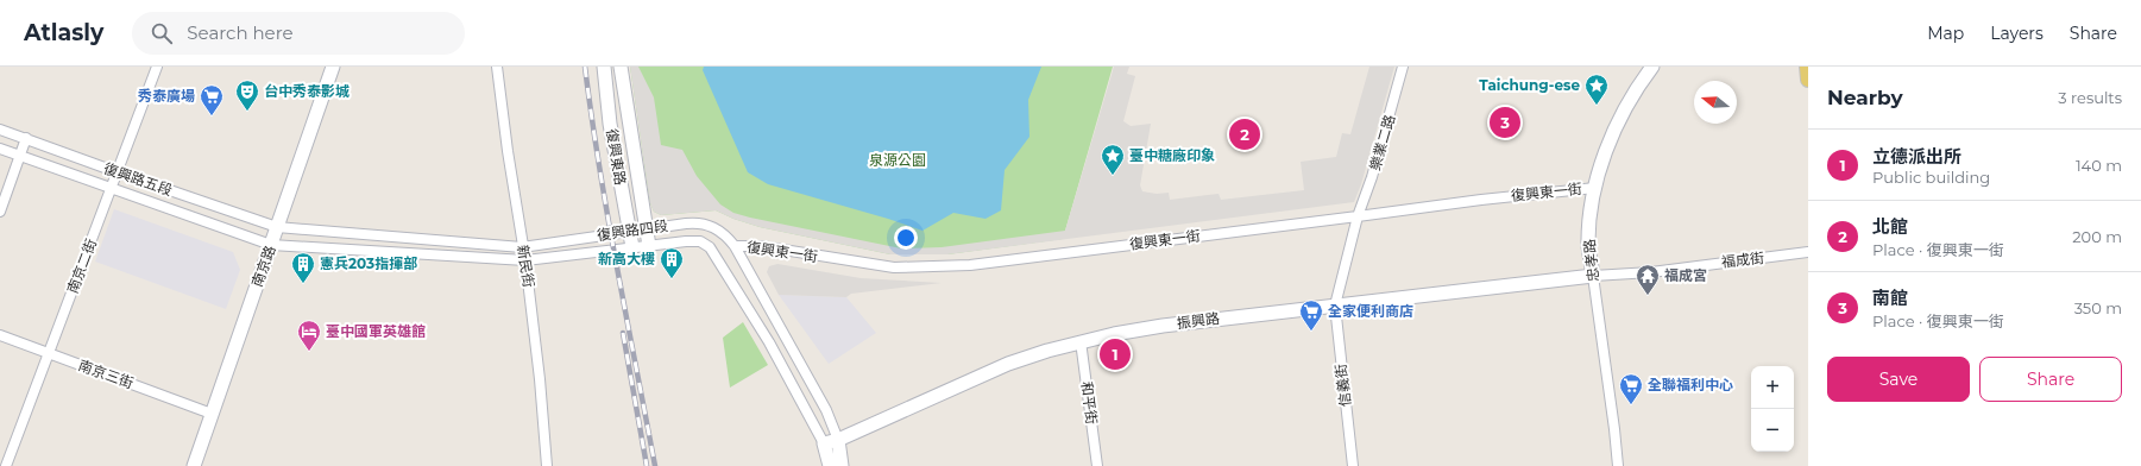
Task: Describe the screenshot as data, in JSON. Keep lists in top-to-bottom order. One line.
{"streets":{"main road":["復興東路","復興路四段","忠孝路","南京路","振興路"],"street":["樂業二路","復興路五段","復興東一街","福成街","南京二街","新民街","南京三街","信義街","和平街"]},"crossings":[["樂業二路","復興東一街"],["樂業二路","振興路"],["樂業二路","信義街"],["復興東路","復興路四段"],["復興路五段","復興路四段"],["復興路五段","南京二街"],["復興路五段","南京路"],["復興東一街","復興路四段"],["復興東一街","忠孝路"],["復興路四段","南京路"],["復興路四段","新民街"],["復興路四段","振興路"],["忠孝路","福成街"],["忠孝路","振興路"],["福成街","振興路"],["南京二街","南京三街"],["南京路","南京三街"],["振興路","信義街"],["振興路","和平街"]],"parks":["泉源公園"],"places":{"place":["Taichung-ese","臺中糖廠印象"],"theatre":["台中秀泰影城"],"supermarket":["秀泰廣場","全家便利商店","全聯福利中心"],"building":["新高大樓","憲兵203指揮部"],"temple":["福成宮"],"hotel":["臺中國軍英雄館"]},"north":"left","page":{"header":"Atlasly","search":"Search here","nav":["Map","Layers","Share"],"heading":["Nearby","3 results"],"pins":["3","2","1"],"list":[{"mark":"1","name":"立德派出所","note":"Public building","value":"140 m"},{"mark":"2","name":"北館","note":"Place · 復興東一街","value":"200 m"},{"mark":"3","name":"南館","note":"Place · 復興東一街","value":"350 m"}],"buttons":["Save","Share"],"map_buttons":["+","−"]}}
